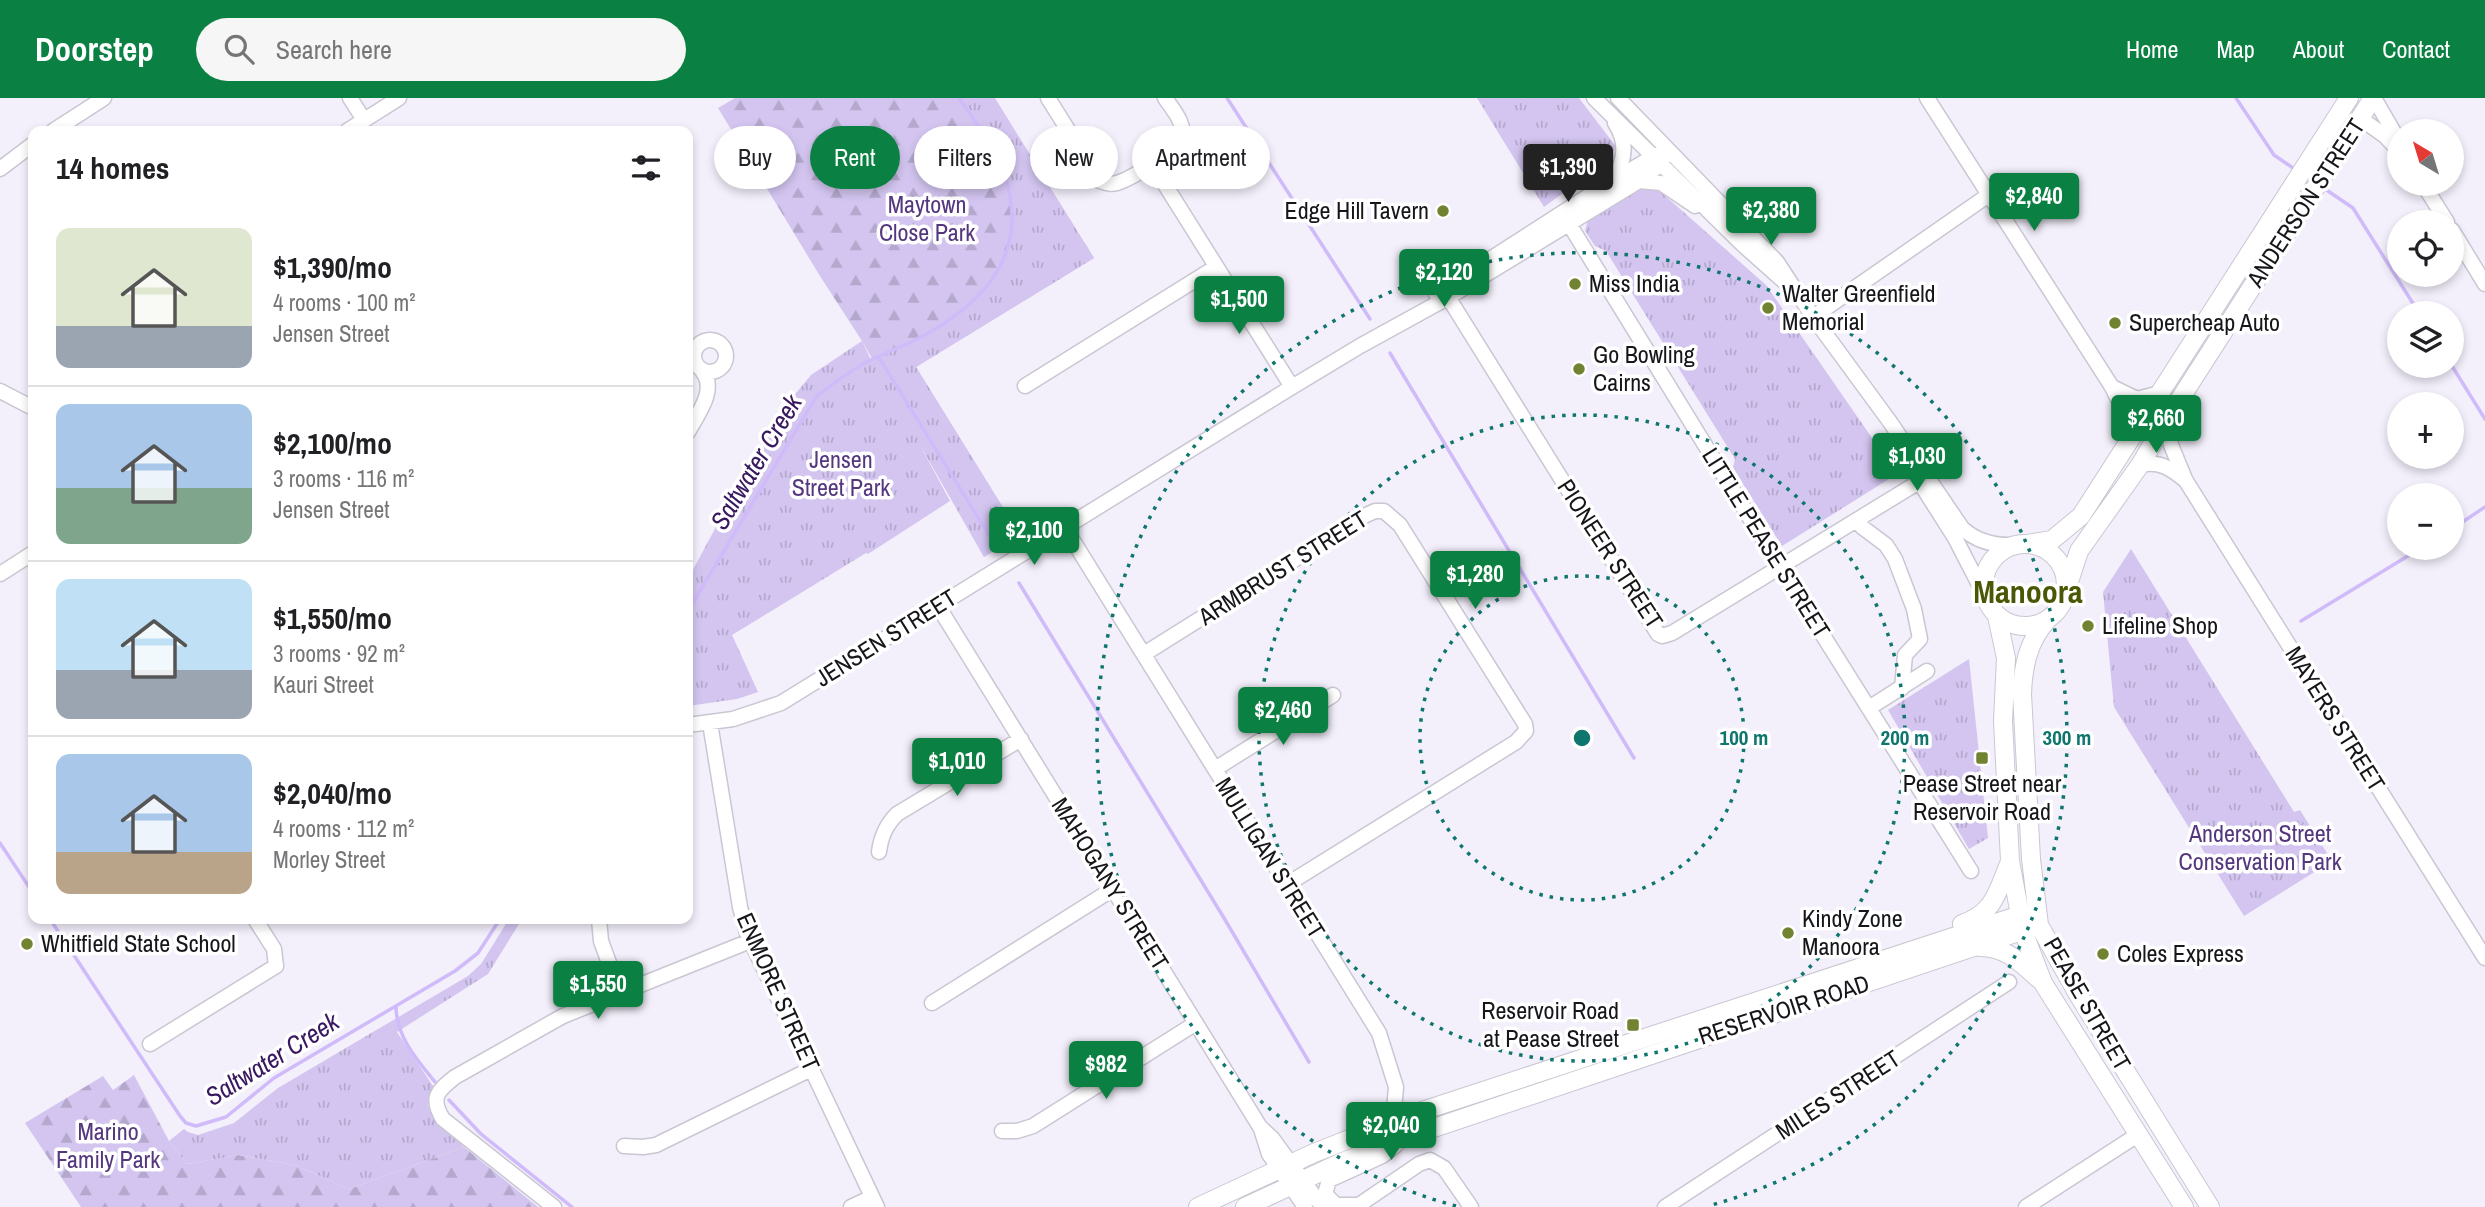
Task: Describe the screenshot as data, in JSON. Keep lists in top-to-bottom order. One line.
{"streets":{"main road":["ANDERSON STREET","PEASE STREET","RESERVOIR ROAD"],"street":["LITTLE PEASE STREET","PIONEER STREET","ARMBRUST STREET","JENSEN STREET","MAYERS STREET","MULLIGAN STREET","MAHOGANY STREET","ENMORE STREET","MILES STREET"]},"crossings":[["ANDERSON STREET","MAYERS STREET"],["ANDERSON STREET","PEASE STREET"],["LITTLE PEASE STREET","PIONEER STREET"],["LITTLE PEASE STREET","JENSEN STREET"],["PIONEER STREET","JENSEN STREET"],["ARMBRUST STREET","MULLIGAN STREET"],["JENSEN STREET","MULLIGAN STREET"],["JENSEN STREET","MAHOGANY STREET"],["JENSEN STREET","ENMORE STREET"],["MULLIGAN STREET","RESERVOIR ROAD"],["MAHOGANY STREET","RESERVOIR ROAD"],["PEASE STREET","RESERVOIR ROAD"]],"districts":["Manoora"],"water":["Saltwater Creek"],"parks":["Maytown Close Park","Jensen Street Park","Anderson Street Conservation Park","Marino Family Park"],"places":{"other":["Edge Hill Tavern","Miss India","Walter Greenfield Memorial","Supercheap Auto","Go Bowling Cairns","Lifeline Shop","Kindy Zone Manoora","Whitfield State School","Coles Express"],"transit":["Pease Street near Reservoir Road","Reservoir Road at Pease Street"]},"north":"top left","page":{"header":"Doorstep","search":"Search here","nav":["Home","Map","About","Contact"],"map_buttons":["+","−"],"chip":["Buy","Rent","Filters","New","Apartment"],"heading":"14 homes","price":["$1,390","$2,840","$2,380","$2,120","$1,500","$2,660","$1,030","$2,100","$1,280","$2,460","$1,010","$1,550","$982","$2,040"],"list":[{"name":"$1,390/mo","note":"4 rooms · 100 m² · Jensen Street"},{"name":"$2,100/mo","note":"3 rooms · 116 m² · Jensen Street"},{"name":"$1,550/mo","note":"3 rooms · 92 m² · Kauri Street"},{"name":"$2,040/mo","note":"4 rooms · 112 m² · Morley Street"}]},"rings":["100 m","200 m","300 m"]}
